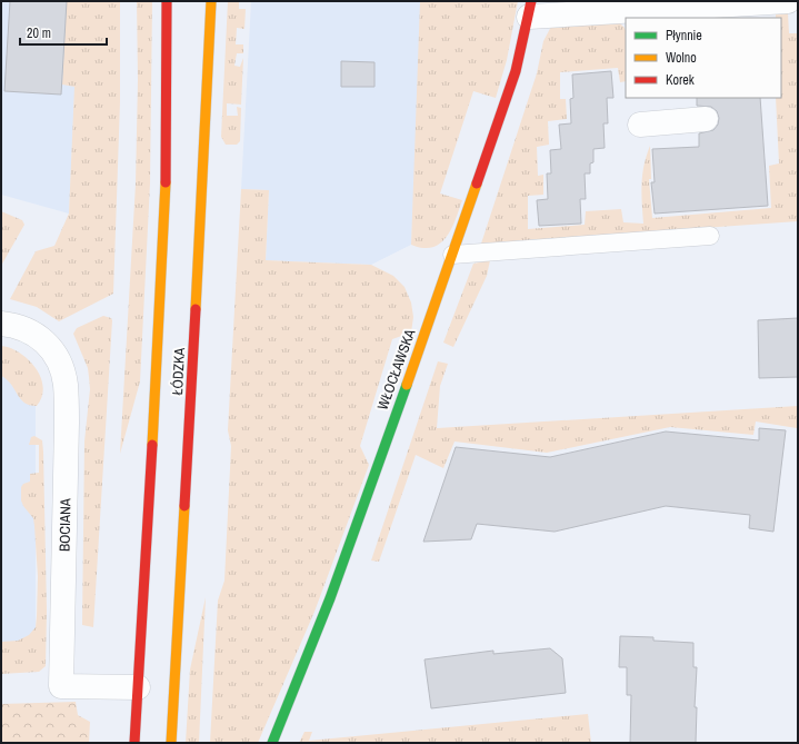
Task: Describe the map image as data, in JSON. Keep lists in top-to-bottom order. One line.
{"streets":{"main road":["WŁOCŁAWSKA","ŁÓDZKA"],"street":["BOCIANA"]},"crossings":[["ŁÓDZKA","BOCIANA"]],"legend":["Płynnie","Wolno","Korek"],"scale_bar":"20 m"}
